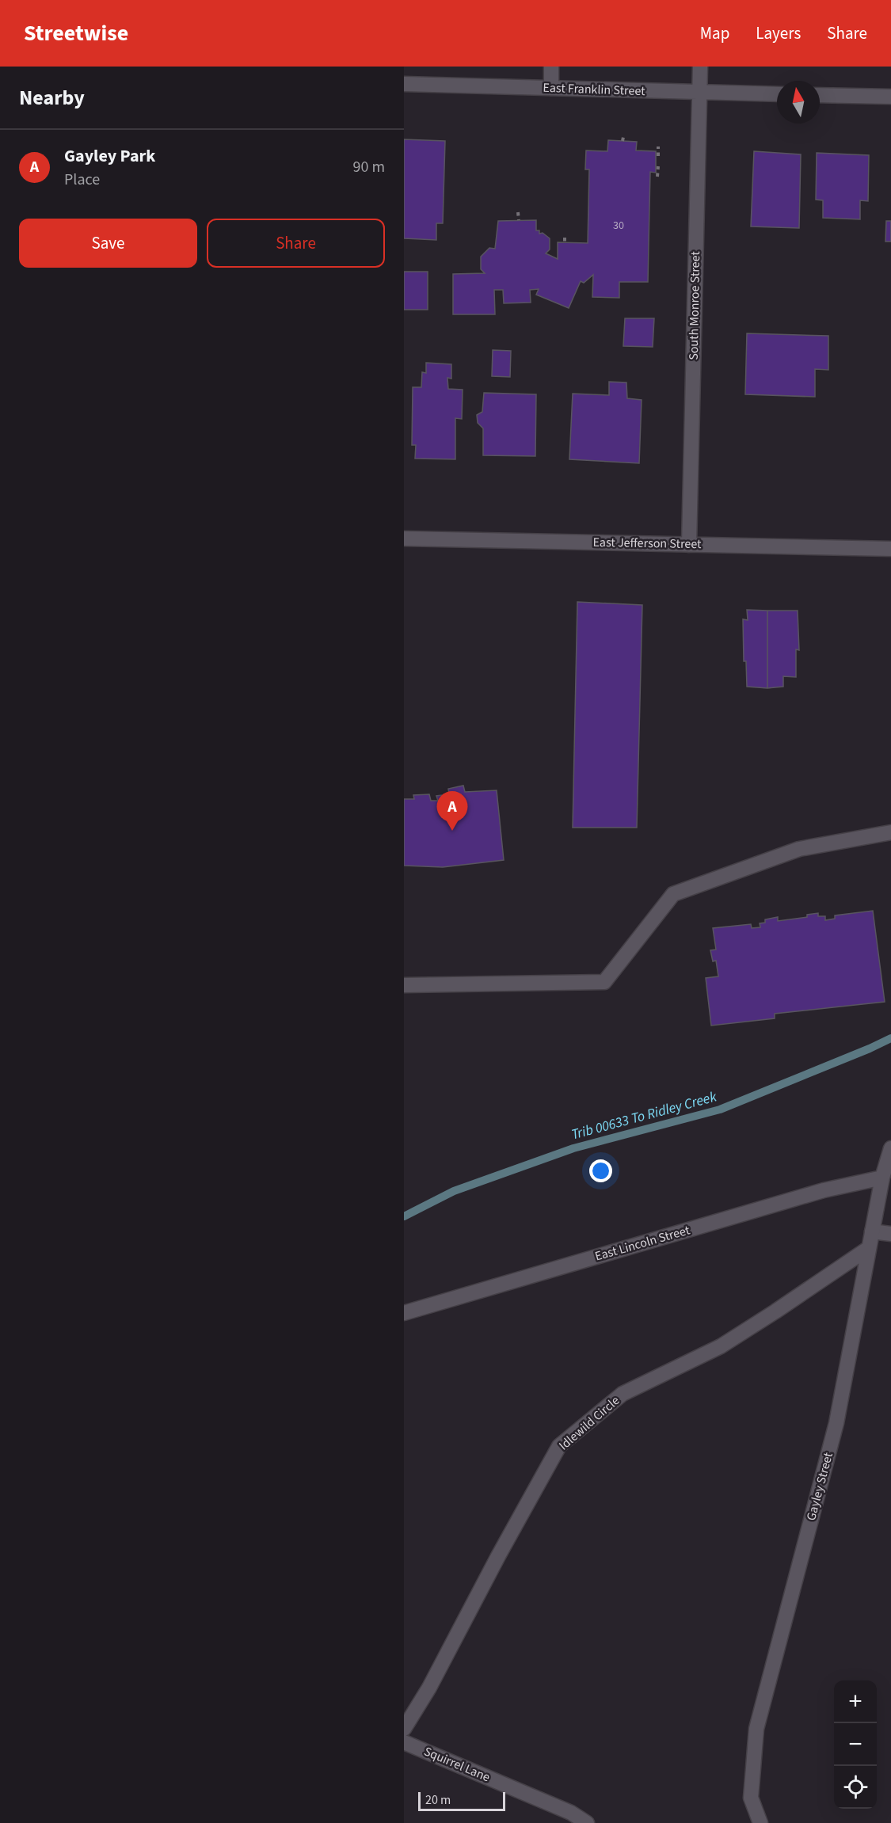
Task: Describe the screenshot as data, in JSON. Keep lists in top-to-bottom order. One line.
{"streets":{"street":["East Franklin Street","South Monroe Street","East Jefferson Street","East Lincoln Street","Idlewild Circle","Gayley Street","Squirrel Lane"]},"crossings":[["East Franklin Street","South Monroe Street"],["South Monroe Street","East Jefferson Street"],["East Lincoln Street","Gayley Street"],["Idlewild Circle","Gayley Street"]],"water":["Trib 00633 To Ridley Creek"],"house_numbers":["30"],"scale_bar":"20 m","north":"top","page":{"header":"Streetwise","nav":["Map","Layers","Share"],"heading":"Nearby","list":[{"mark":"A","name":"Gayley Park","note":"Place","value":"90 m"}],"buttons":["Save","Share"],"pins":"A","map_buttons":["+","−"],"scale":"20 m"}}
